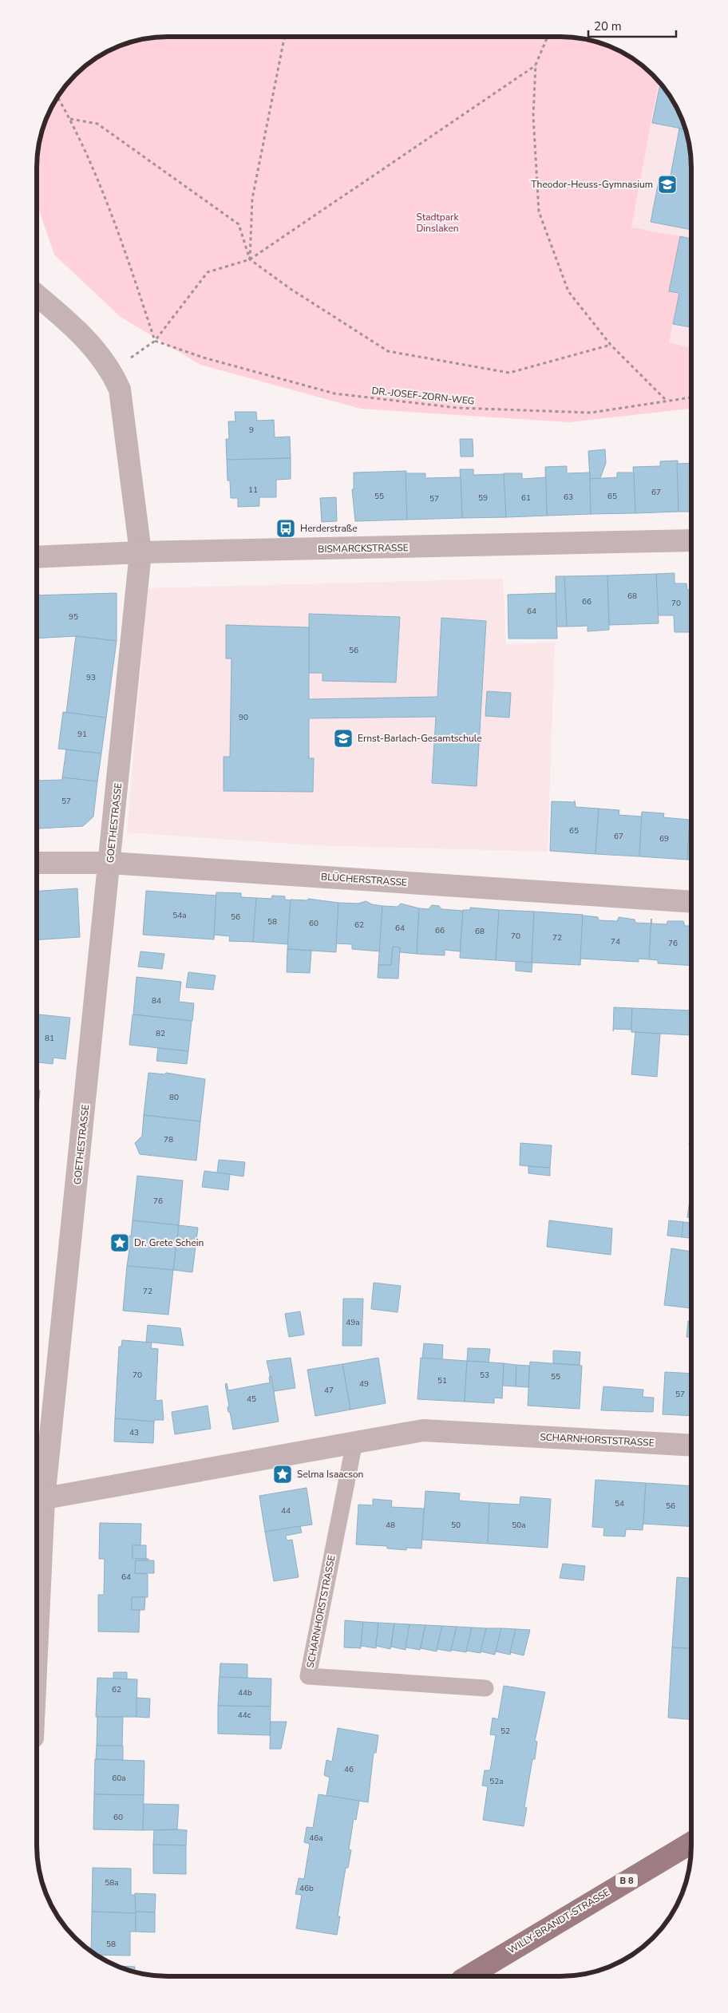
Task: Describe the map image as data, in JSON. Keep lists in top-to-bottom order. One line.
{"streets":{"main road":["B 8","WILLY-BRANDT-STRASSE"],"street":["BISMARCKSTRASSE","GOETHESTRASSE","BLÜCHERSTRASSE","SCHARNHORSTSTRASSE"],"path":["DR.-JOSEF-ZORN-WEG"]},"crossings":[["BISMARCKSTRASSE","GOETHESTRASSE"],["GOETHESTRASSE","BLÜCHERSTRASSE"],["GOETHESTRASSE","SCHARNHORSTSTRASSE"]],"parks":["Stadtpark Dinslaken"],"places":{"school or university":["Theodor-Heuss-Gymnasium","Ernst-Barlach-Gesamtschule"],"bus stop":["Herderstraße"],"place":["Dr. Grete Schein","Selma Isaacson"]},"house_numbers":["9","11","67","55","65","63","59","61","57","68","66","70","64","95","56","93","90","91","57","65","67","69","54a","56","58","60","62","64","66","68","70","72","74","76","84","82","81","80","78","76","72","49a","70","53","55","51","49","47","57","45","43","54","56","44","48","50","50a","64","62","44b","44c","52","46","60a","52a","60","46a","58a","46b","58"],"scale_bar":"20 m"}
